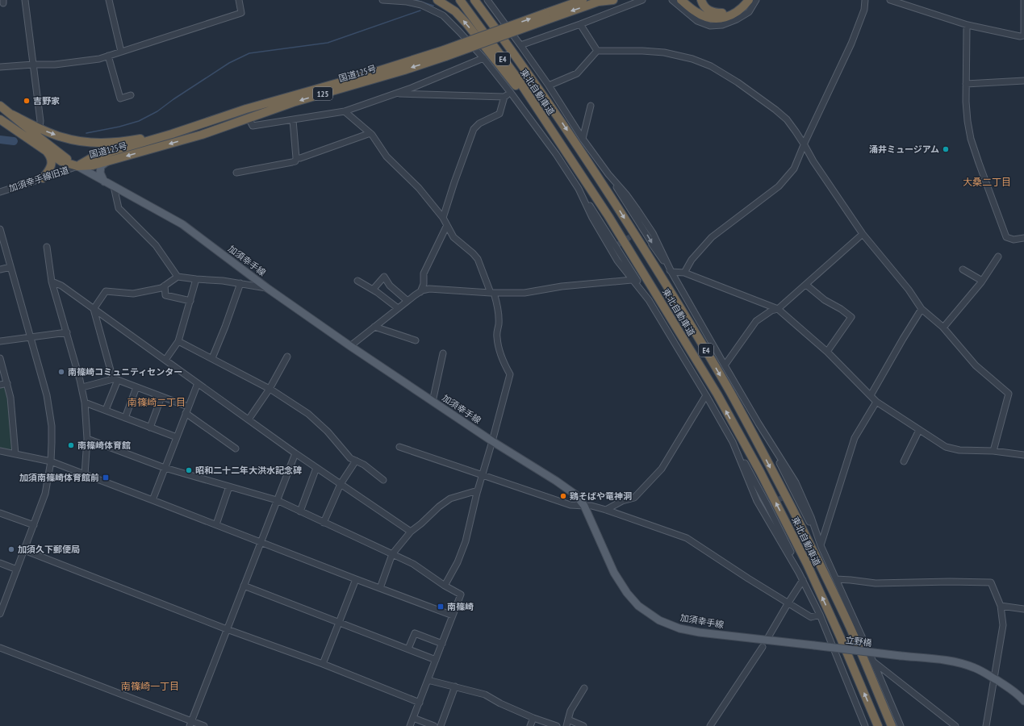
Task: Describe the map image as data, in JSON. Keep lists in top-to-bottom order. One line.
{"streets":{"highway":["E4","国道125号","東北自動車道","125"],"main road":["加須幸手線","立野橋"],"street":["加須幸手線旧道"]},"crossings":[["国道125号","加須幸手線旧道"],["国道125号","加須幸手線"],["加須幸手線旧道","加須幸手線"],["加須幸手線","立野橋"]],"districts":["大桑二丁目","南篠崎二丁目","南篠崎一丁目"],"places":{"other":["吉野家","涌井ミュージアム","南篠崎コミュニティセンター","南篠崎体育館","昭和二十二年大洪水記念碑","鶏そばや竜神洞","加須久下郵便局"],"transit":["加須南篠崎体育館前","南篠崎"]}}
